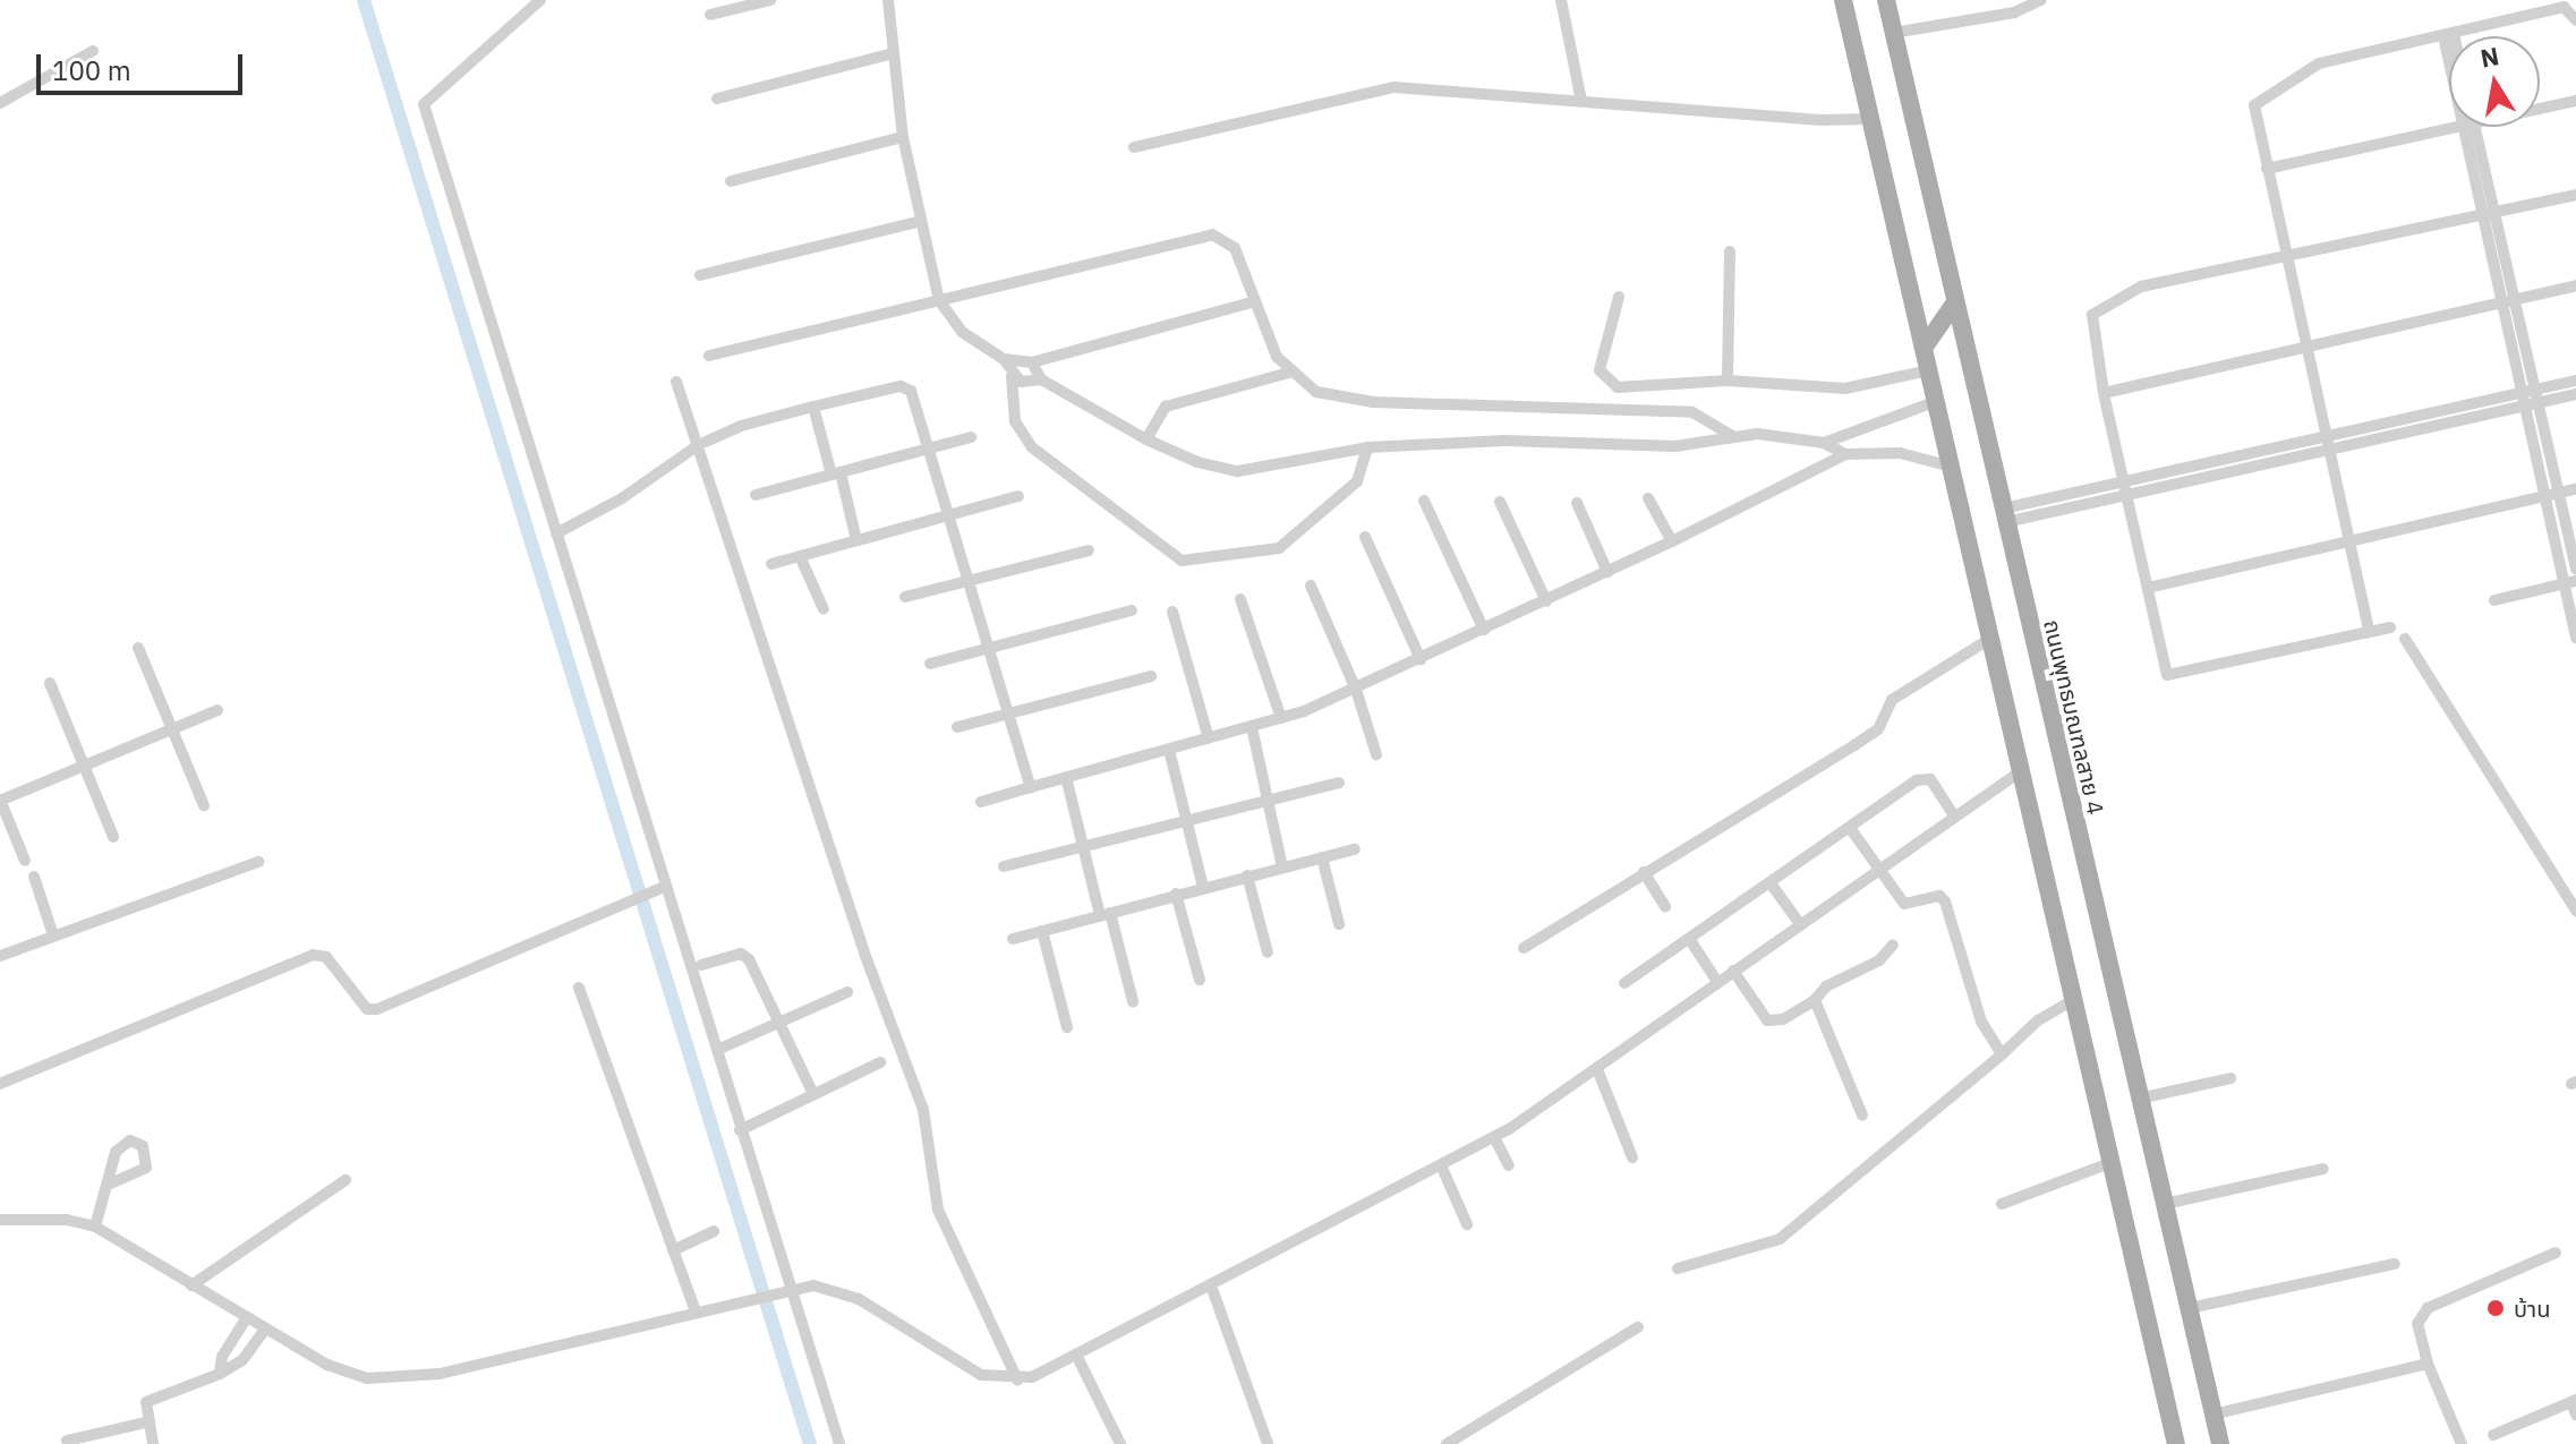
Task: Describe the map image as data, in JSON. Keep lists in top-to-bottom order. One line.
{"streets":{"main road":["ถนนพุทธมณฑลสาย 4"]},"places":["บ้าน"],"scale_bar":"100 m","north":"top"}
